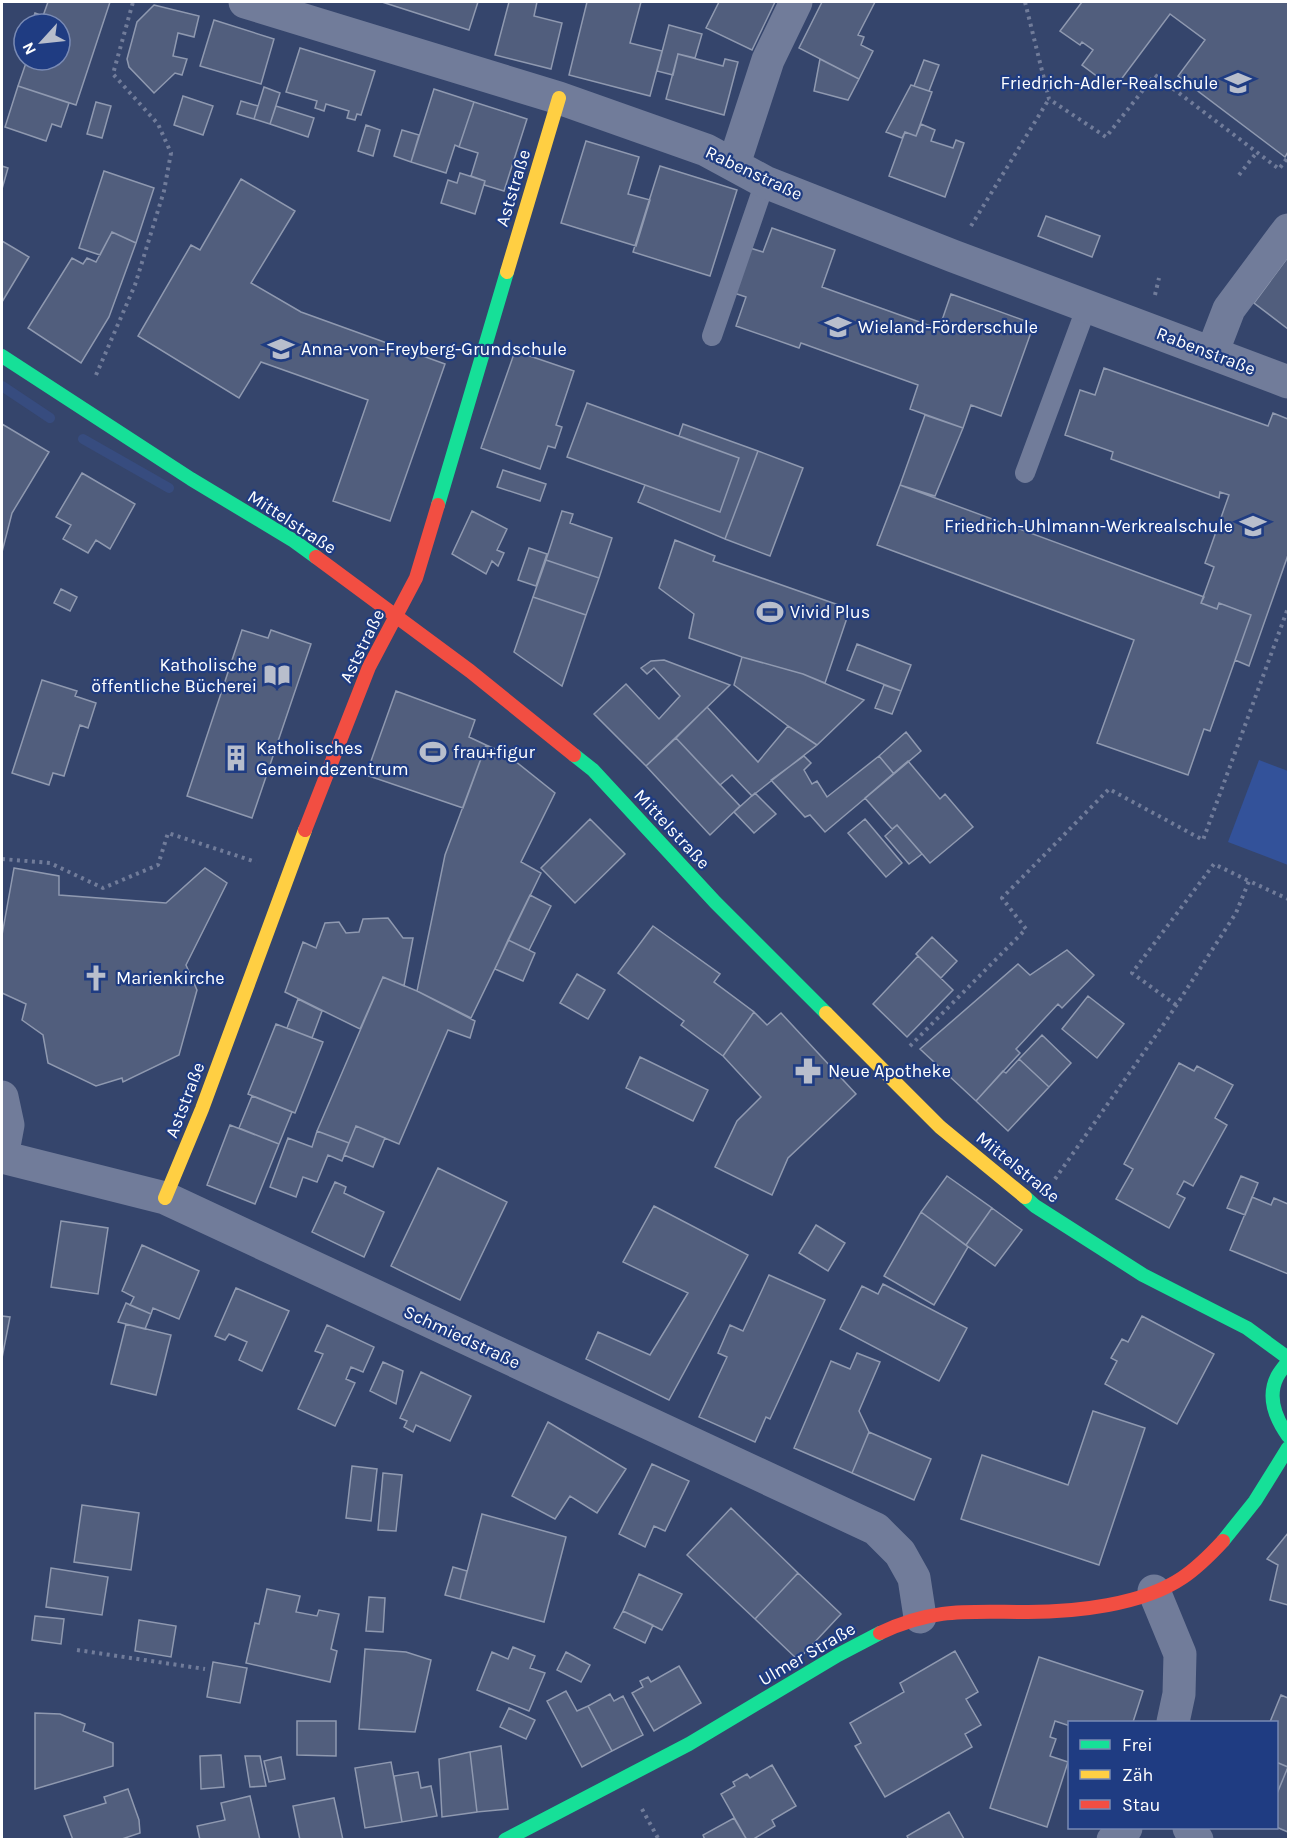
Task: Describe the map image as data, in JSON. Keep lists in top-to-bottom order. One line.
{"streets":{"street":["Rabenstraße","Aststraße","Mittelstraße","Schmiedstraße","Ulmer Straße"]},"crossings":[["Rabenstraße","Aststraße"],["Aststraße","Mittelstraße"],["Aststraße","Schmiedstraße"],["Schmiedstraße","Ulmer Straße"]],"places":{"school or university":["Friedrich-Adler-Realschule","Wieland-Förderschule","Anna-von-Freyberg-Grundschule","Friedrich-Uhlmann-Werkrealschule"],"sports":["Vivid Plus","frau+figur"],"library":["Katholische öffentliche Bücherei"],"building":["Katholisches Gemeindezentrum"],"church":["Marienkirche"],"pharmacy":["Neue Apotheke"]},"legend":["Frei","Zäh","Stau"],"north":"bottom left"}
